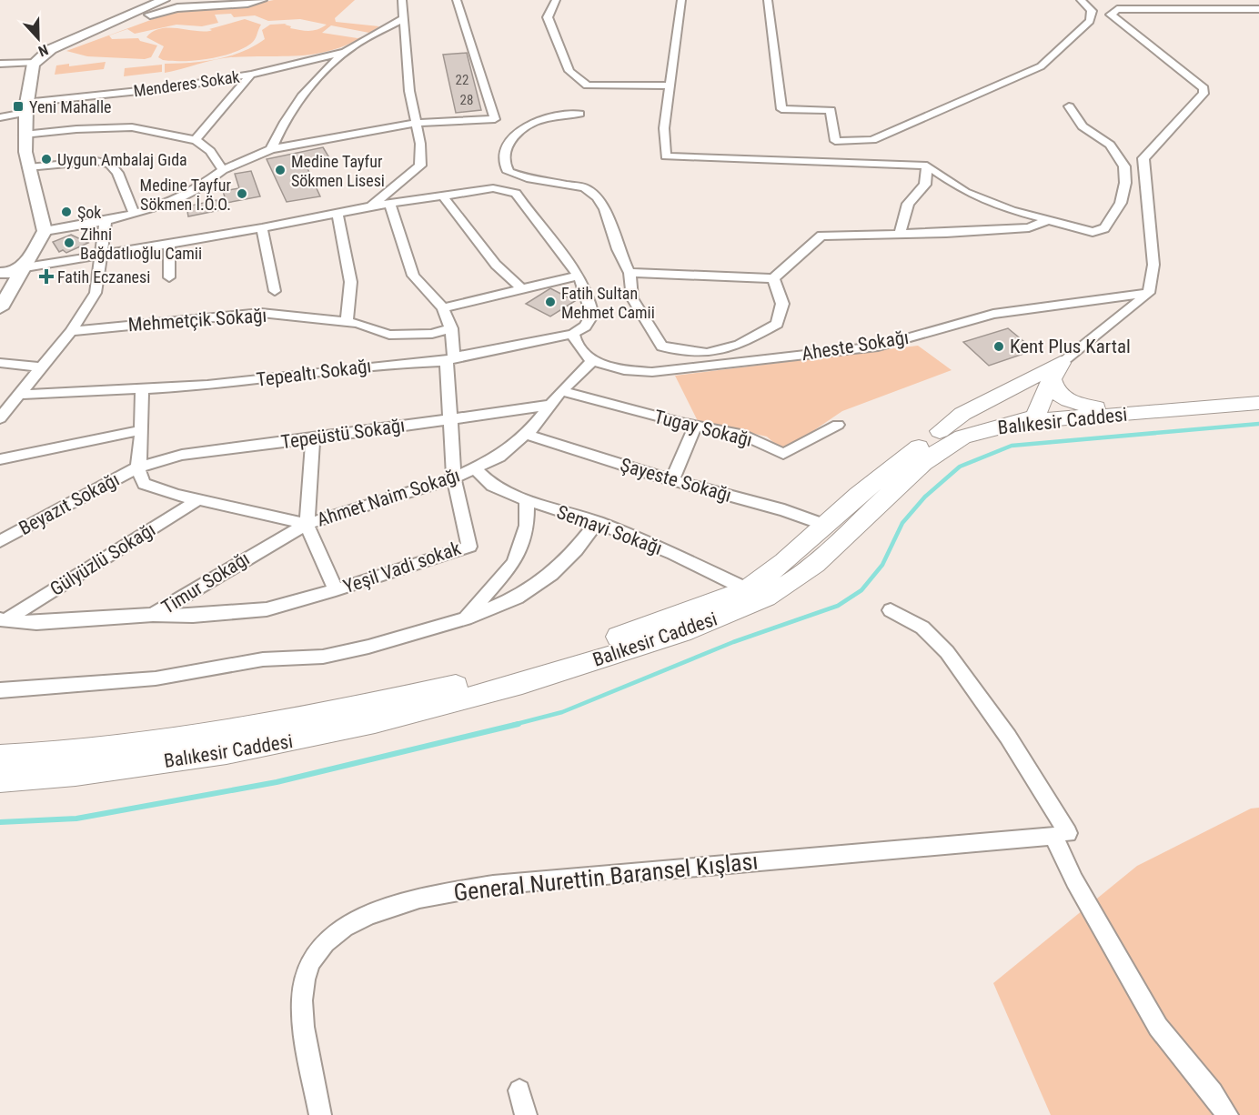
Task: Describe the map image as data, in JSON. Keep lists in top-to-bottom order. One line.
{"streets":{"main road":["Balıkesir Caddesi"],"street":["Menderes Sokak","Mehmetçik Sokağı","Aheste Sokağı","Tepealtı Sokağı","Tugay Sokağı","Tepeüstü Sokağı","Şayeste Sokağı","Ahmet Naim Sokağı","Beyazıt Sokağı","Semavi Sokağı","Gülyüzlü Sokağı","Yeşil Vadi sokak","Timur Sokağı","General Nurettin Baransel Kışlası"]},"crossings":[["Mehmetçik Sokağı","Yeşil Vadi sokak"],["Aheste Sokağı","Ahmet Naim Sokağı"],["Tepealtı Sokağı","Yeşil Vadi sokak"],["Balıkesir Caddesi","Şayeste Sokağı"],["Balıkesir Caddesi","Semavi Sokağı"],["Tugay Sokağı","Ahmet Naim Sokağı"],["Tepeüstü Sokağı","Ahmet Naim Sokağı"],["Tepeüstü Sokağı","Beyazıt Sokağı"],["Tepeüstü Sokağı","Yeşil Vadi sokak"],["Şayeste Sokağı","Ahmet Naim Sokağı"],["Ahmet Naim Sokağı","Beyazıt Sokağı"],["Ahmet Naim Sokağı","Semavi Sokağı"],["Ahmet Naim Sokağı","Gülyüzlü Sokağı"],["Ahmet Naim Sokağı","Yeşil Vadi sokak"],["Ahmet Naim Sokağı","Timur Sokağı"],["Gülyüzlü Sokağı","Timur Sokağı"],["Yeşil Vadi sokak","Timur Sokağı"]],"places":{"transit":["Yeni Mahalle"],"other":["Uygun Ambalaj Gıda","Medine Tayfur Sökmen Lisesi","Medine Tayfur Sökmen İ.Ö.O.","Şok","Zihni Bağdatlıoğlu Camii","Fatih Sultan Mehmet Camii","Kent Plus Kartal"],"health":["Fatih Eczanesi"]},"house_numbers":["22","28"],"north":"bottom"}
